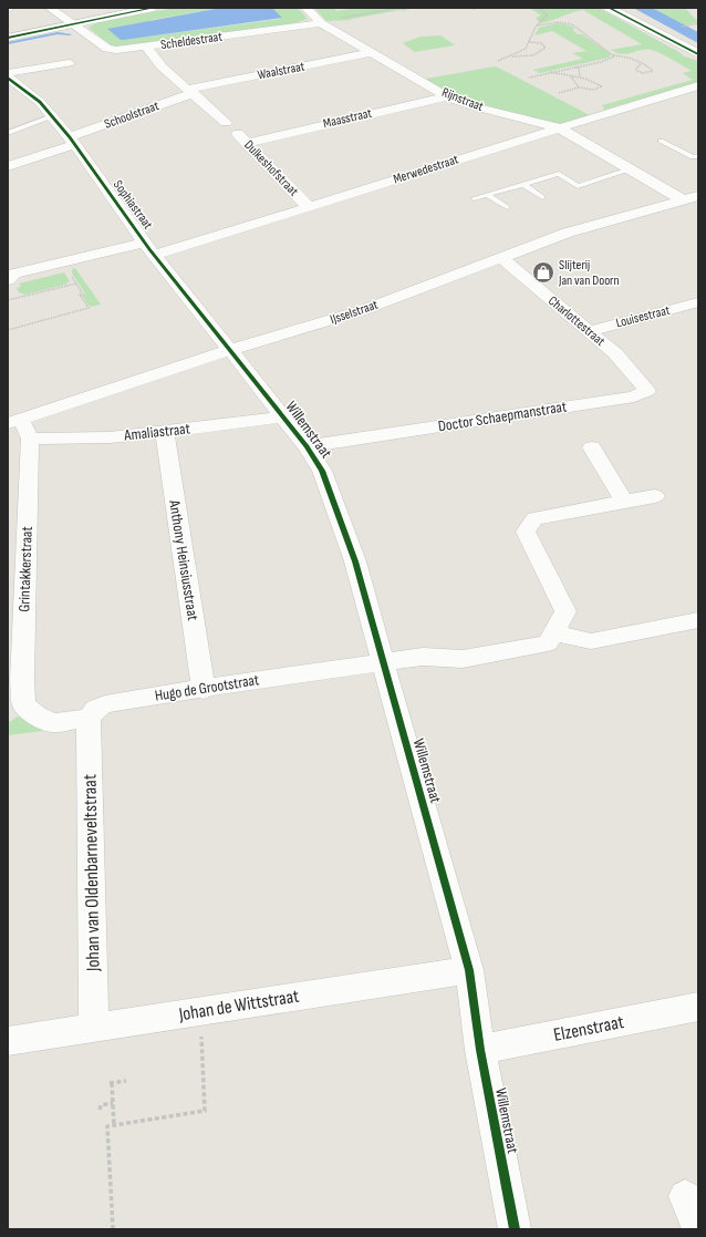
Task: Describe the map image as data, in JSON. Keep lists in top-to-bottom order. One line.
{"streets":{"street":["Scheldestraat","Waalstraat","Rijnstraat","Schoolstraat","Maasstraat","Dulkeshofstraat","Merwedestraat","Sophiastraat","IJsselstraat","Louisestraat","Charlottestraat","Doctor Schaepmanstraat","Willemstraat","Amaliastraat","Anthony Heinsiusstraat","Grintakkerstraat","Hugo de Grootstraat","Johan van Oldenbarneveltstraat","Johan de Wittstraat","Elzenstraat"]},"crossings":[["Scheldestraat","Rijnstraat"],["Scheldestraat","Dulkeshofstraat"],["Waalstraat","Rijnstraat"],["Waalstraat","Schoolstraat"],["Waalstraat","Dulkeshofstraat"],["Rijnstraat","Maasstraat"],["Rijnstraat","Merwedestraat"],["Rijnstraat","IJsselstraat"],["Schoolstraat","Dulkeshofstraat"],["Schoolstraat","Sophiastraat"],["Maasstraat","Dulkeshofstraat"],["Dulkeshofstraat","Merwedestraat"],["Merwedestraat","Sophiastraat"],["Sophiastraat","IJsselstraat"],["Sophiastraat","Willemstraat"],["IJsselstraat","Charlottestraat"],["IJsselstraat","Willemstraat"],["IJsselstraat","Grintakkerstraat"],["Louisestraat","Charlottestraat"],["Charlottestraat","Doctor Schaepmanstraat"],["Doctor Schaepmanstraat","Willemstraat"],["Willemstraat","Amaliastraat"],["Willemstraat","Hugo de Grootstraat"],["Willemstraat","Johan de Wittstraat"],["Willemstraat","Elzenstraat"],["Amaliastraat","Anthony Heinsiusstraat"],["Amaliastraat","Grintakkerstraat"],["Anthony Heinsiusstraat","Hugo de Grootstraat"],["Grintakkerstraat","Hugo de Grootstraat"],["Hugo de Grootstraat","Johan van Oldenbarneveltstraat"],["Johan van Oldenbarneveltstraat","Johan de Wittstraat"]],"places":{"shop":["Slijterij Jan van Doorn"]}}
